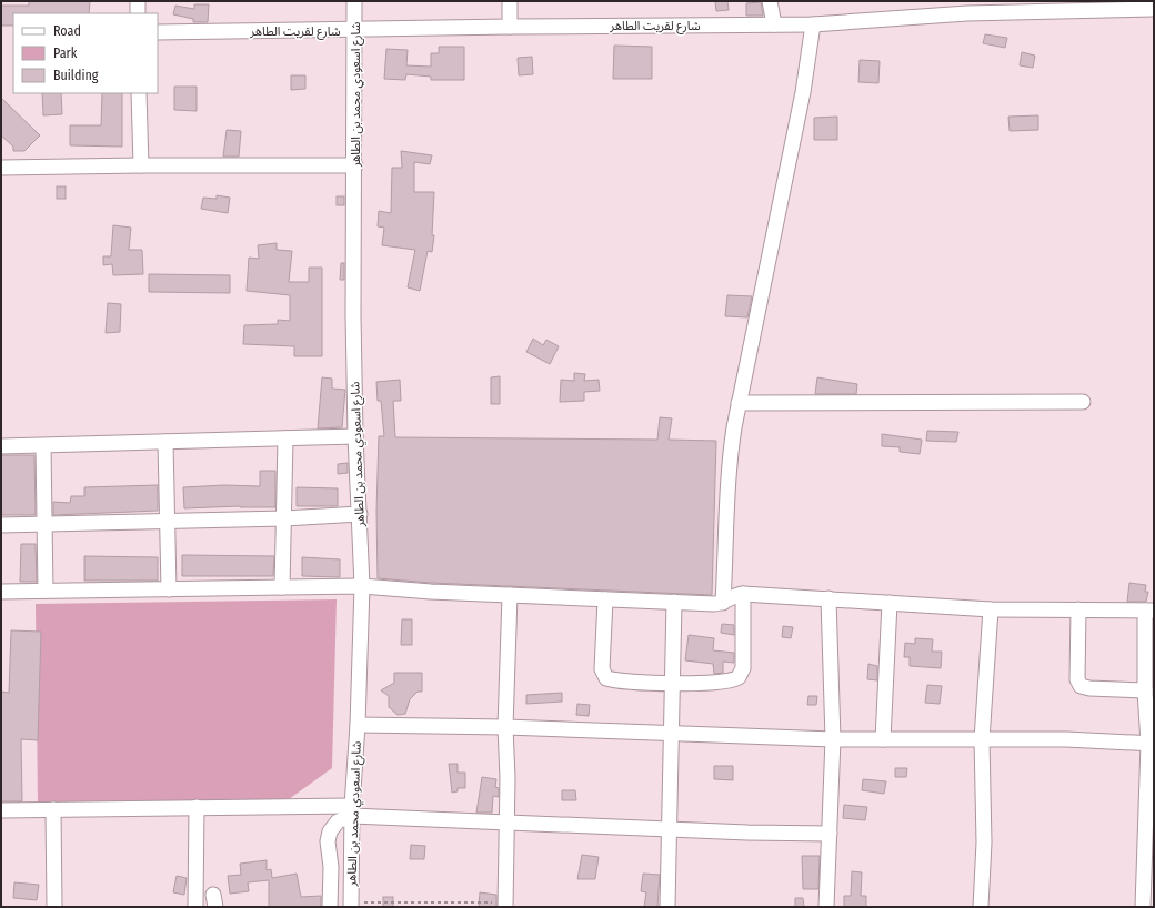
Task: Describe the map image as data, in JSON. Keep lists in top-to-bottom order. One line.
{"streets":{"street":["شارع لقريت الطاهر","شارع اسعودي محمد بن الطاهر"]},"crossings":[["شارع لقريت الطاهر","شارع اسعودي محمد بن الطاهر"]],"legend":["Road","Park","Building"]}
